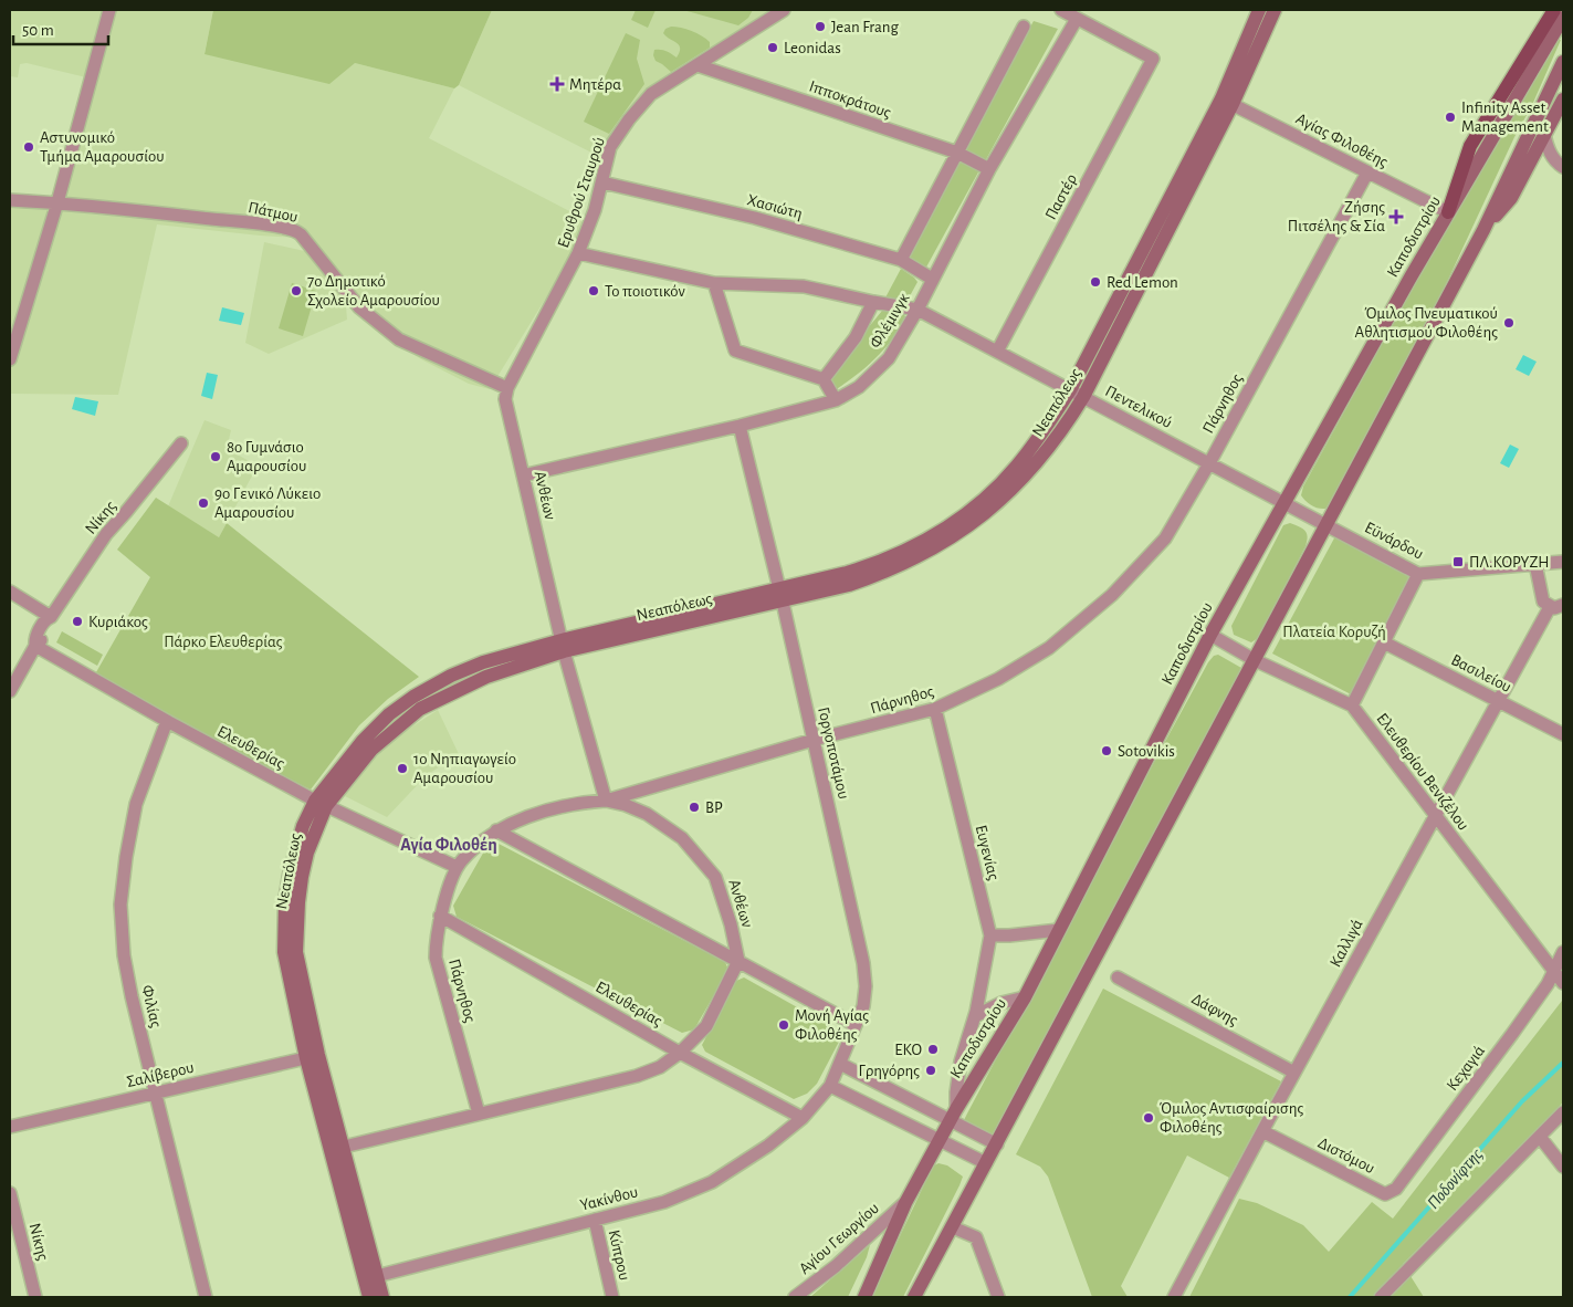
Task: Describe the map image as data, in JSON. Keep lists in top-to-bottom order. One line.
{"streets":{"main road":["Καποδιστρίου","Νεαπόλεως"],"street":["Ιπποκράτους","Αγίας Φιλοθέης","Ερυθρού Σταυρού","Παστέρ","Χασιώτη","Πάτμου","Φλέμινγκ","Πάρνηθος","Πεντελικού","Ανθέων","Νίκης","Εϋνάρδου","Βασιλείου","Ελευθερίας","Γοργοποτάμου","Ελευθερίου Βενιζέλου","Ευγενίας","Καλλιγά","Φιλίας","Δάφνης","Κεχαγιά","Σαλίβερου","Διστόμου","Υακίνθου","Αγίου Γεωργίου","Κύπρου"]},"crossings":[["Ιπποκράτους","Ερυθρού Σταυρού"],["Ιπποκράτους","Φλέμινγκ"],["Αγίας Φιλοθέης","Καποδιστρίου"],["Αγίας Φιλοθέης","Νεαπόλεως"],["Αγίας Φιλοθέης","Πάρνηθος"],["Ερυθρού Σταυρού","Χασιώτη"],["Ερυθρού Σταυρού","Πάτμου"],["Ερυθρού Σταυρού","Πεντελικού"],["Ερυθρού Σταυρού","Ανθέων"],["Παστέρ","Φλέμινγκ"],["Παστέρ","Πεντελικού"],["Χασιώτη","Φλέμινγκ"],["Πάτμου","Ανθέων"],["Καποδιστρίου","Πεντελικού"],["Καποδιστρίου","Εϋνάρδου"],["Καποδιστρίου","Ελευθερίου Βενιζέλου"],["Καποδιστρίου","Αγίου Γεωργίου"],["Φλέμινγκ","Πεντελικού"],["Φλέμινγκ","Ανθέων"],["Φλέμινγκ","Γοργοποτάμου"],["Νεαπόλεως","Πεντελικού"],["Νεαπόλεως","Ανθέων"],["Νεαπόλεως","Ελευθερίας"],["Νεαπόλεως","Γοργοποτάμου"],["Νεαπόλεως","Σαλίβερου"],["Νεαπόλεως","Υακίνθου"],["Πάρνηθος","Πεντελικού"],["Πάρνηθος","Ανθέων"],["Πάρνηθος","Ελευθερίας"],["Πάρνηθος","Γοργοποτάμου"],["Πάρνηθος","Ευγενίας"],["Πεντελικού","Εϋνάρδου"],["Νίκης","Ελευθερίας"],["Βασιλείου","Καλλιγά"],["Ελευθερίας","Φιλίας"],["Ελευθερίας","Υακίνθου"],["Γοργοποτάμου","Υακίνθου"],["Ελευθερίου Βενιζέλου","Καλλιγά"],["Ελευθερίου Βενιζέλου","Κεχαγιά"],["Καλλιγά","Δάφνης"],["Καλλιγά","Διστόμου"],["Φιλίας","Σαλίβερου"],["Κεχαγιά","Διστόμου"],["Υακίνθου","Κύπρου"]],"districts":["Αγία Φιλοθέη"],"water":["Ποδονίφτης"],"parks":["Πλατεία Κορυζή","Πάρκο Ελευθερίας"],"places":{"other":["Jean Frang","Leonidas","Infinity Asset Management","Αστυνομικό Τμήμα Αμαρουσίου","Red Lemon","7ο Δημοτικό Σχολείο Αμαρουσίου","Το ποιοτικόν","Όμιλος Πνευματικού Αθλητισμού Φιλοθέης","8ο Γυμνάσιο Αμαρουσίου","9ο Γενικό Λύκειο Αμαρουσίου","Κυριάκος","Sotovikis","1ο Νηπιαγωγείο Αμαρουσίου","BP","Μονή Αγίας Φιλοθέης","EKO","Γρηγόρης","Όμιλος Αντισφαίρισης Φιλοθέης"],"health":["Μητέρα","Ζήσης Πιτσέλης & Σία"],"transit":["ΠΛ.ΚΟΡΥΖΗ"]},"scale_bar":"50 m"}
